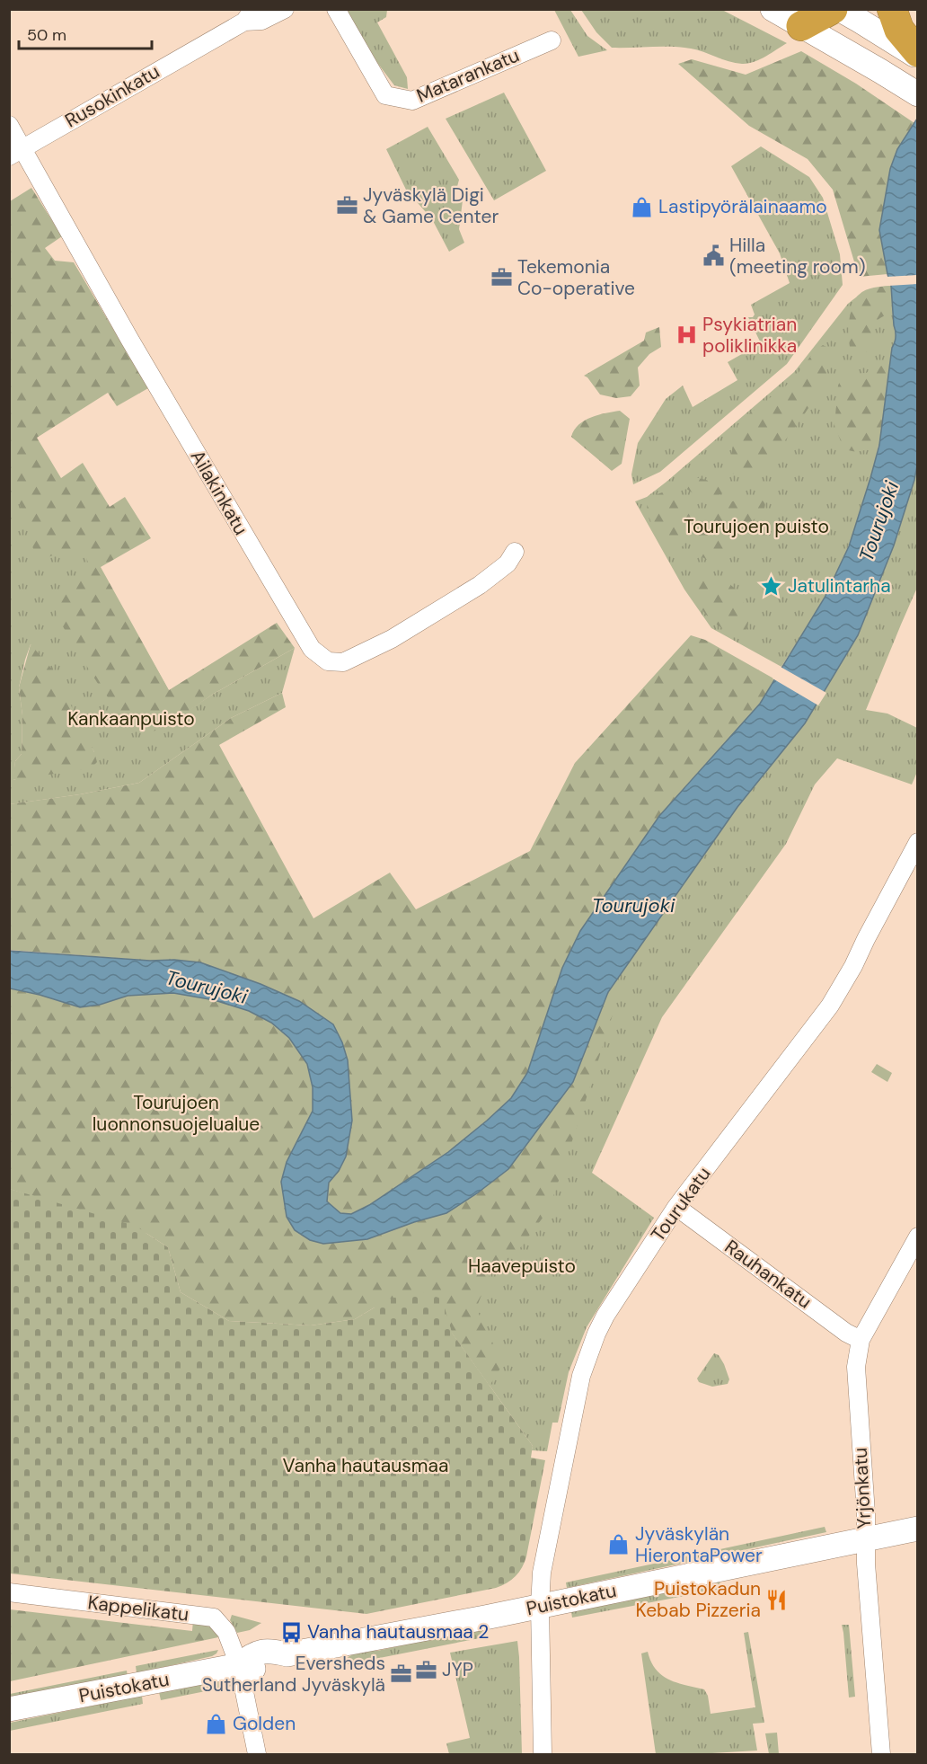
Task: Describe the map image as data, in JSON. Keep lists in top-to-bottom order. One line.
{"streets":{"main road":["Puistokatu"],"street":["Matarankatu","Rusokinkatu","Ailakinkatu","Tourukatu","Rauhankatu","Yrjönkatu","Kappelikatu"]},"crossings":[["Rusokinkatu","Ailakinkatu"],["Tourukatu","Rauhankatu"],["Tourukatu","Puistokatu"],["Rauhankatu","Yrjönkatu"],["Yrjönkatu","Puistokatu"],["Puistokatu","Kappelikatu"]],"water":["Tourujoki"],"parks":["Tourujoen puisto","Kankaanpuisto","Tourujoen luonnonsuojelualue","Haavepuisto","Vanha hautausmaa"],"places":{"office":["Jyväskylä Digi & Game Center","Tekemonia Co-operative","JYP","Eversheds Sutherland Jyväskylä"],"shop":["Lastipyörälainaamo","Jyväskylän HierontaPower","Golden"],"public building":["Hilla (meeting room)"],"hospital":["Psykiatrian poliklinikka"],"place":["Jatulintarha"],"restaurant":["Puistokadun Kebab Pizzeria"],"bus stop":["Vanha hautausmaa 2"]},"scale_bar":"50 m"}
